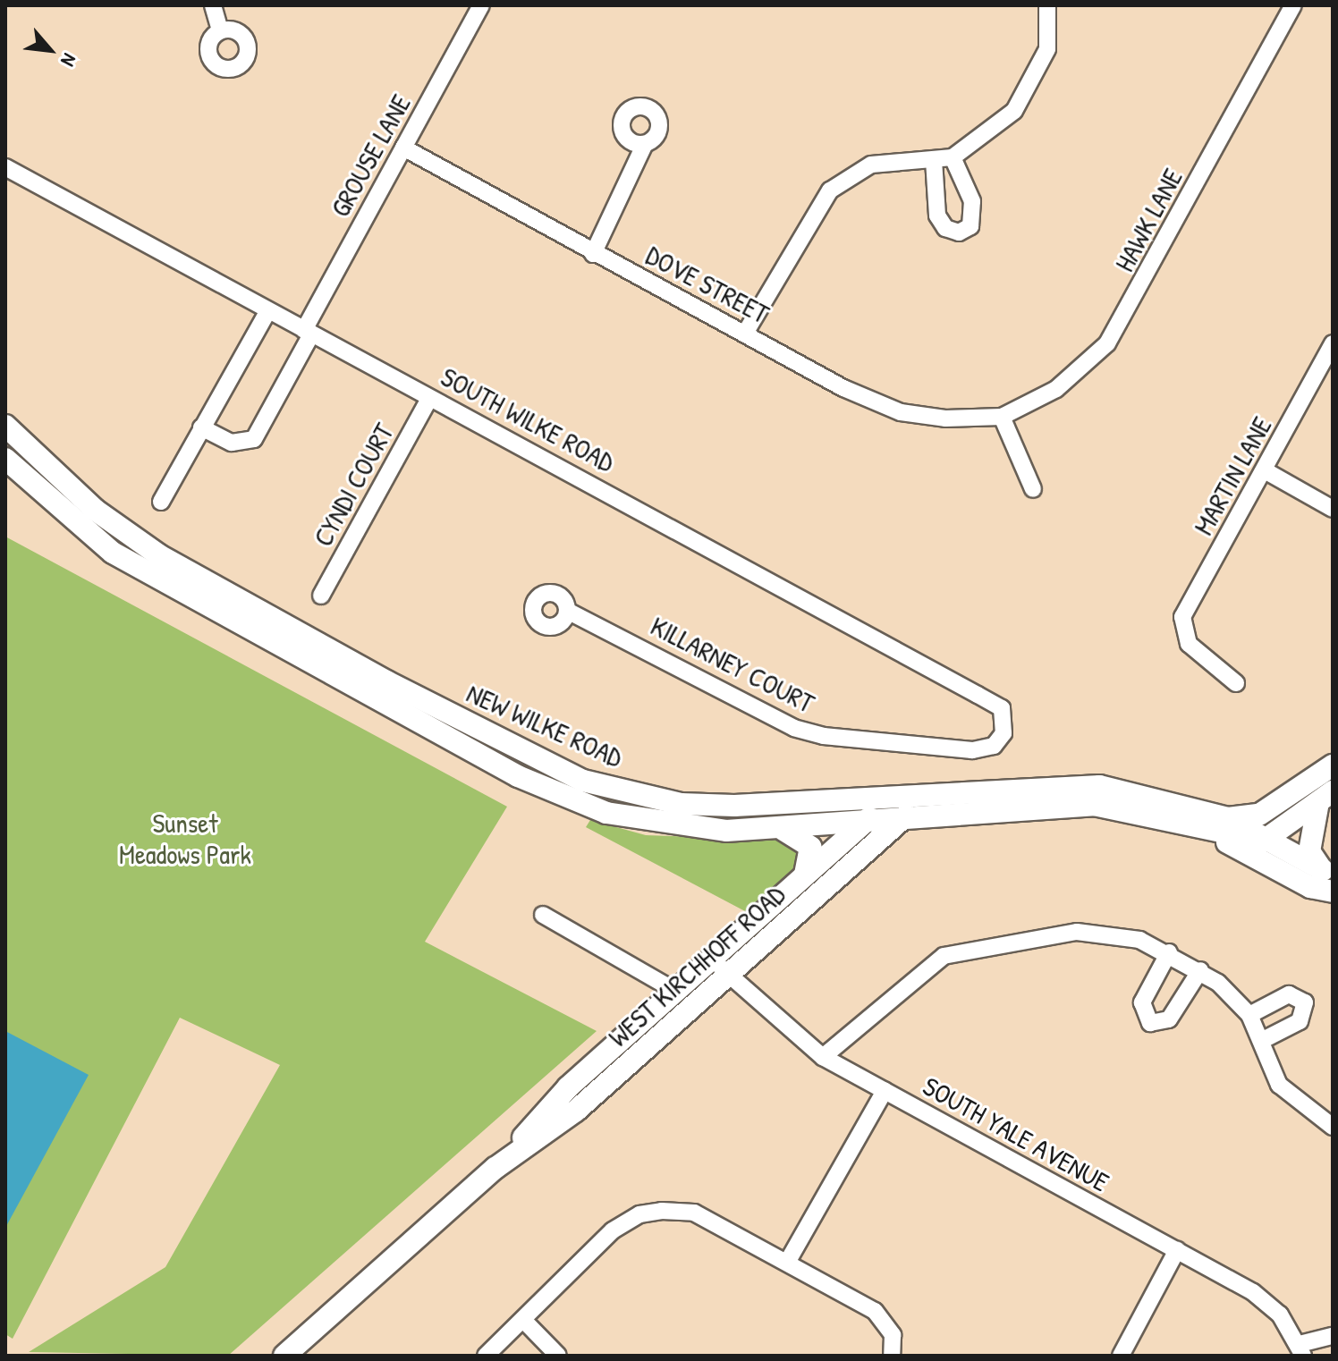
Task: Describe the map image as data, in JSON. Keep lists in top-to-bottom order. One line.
{"streets":{"main road":["NEW WILKE ROAD","WEST KIRCHHOFF ROAD"],"street":["GROUSE LANE","HAWK LANE","DOVE STREET","SOUTH WILKE ROAD","MARTIN LANE","CYNDI COURT","KILLARNEY COURT","SOUTH YALE AVENUE"]},"crossings":[["GROUSE LANE","DOVE STREET"],["GROUSE LANE","SOUTH WILKE ROAD"],["HAWK LANE","DOVE STREET"],["SOUTH WILKE ROAD","CYNDI COURT"],["SOUTH WILKE ROAD","KILLARNEY COURT"],["NEW WILKE ROAD","WEST KIRCHHOFF ROAD"],["WEST KIRCHHOFF ROAD","SOUTH YALE AVENUE"]],"parks":["Sunset Meadows Park"],"north":"bottom right"}
